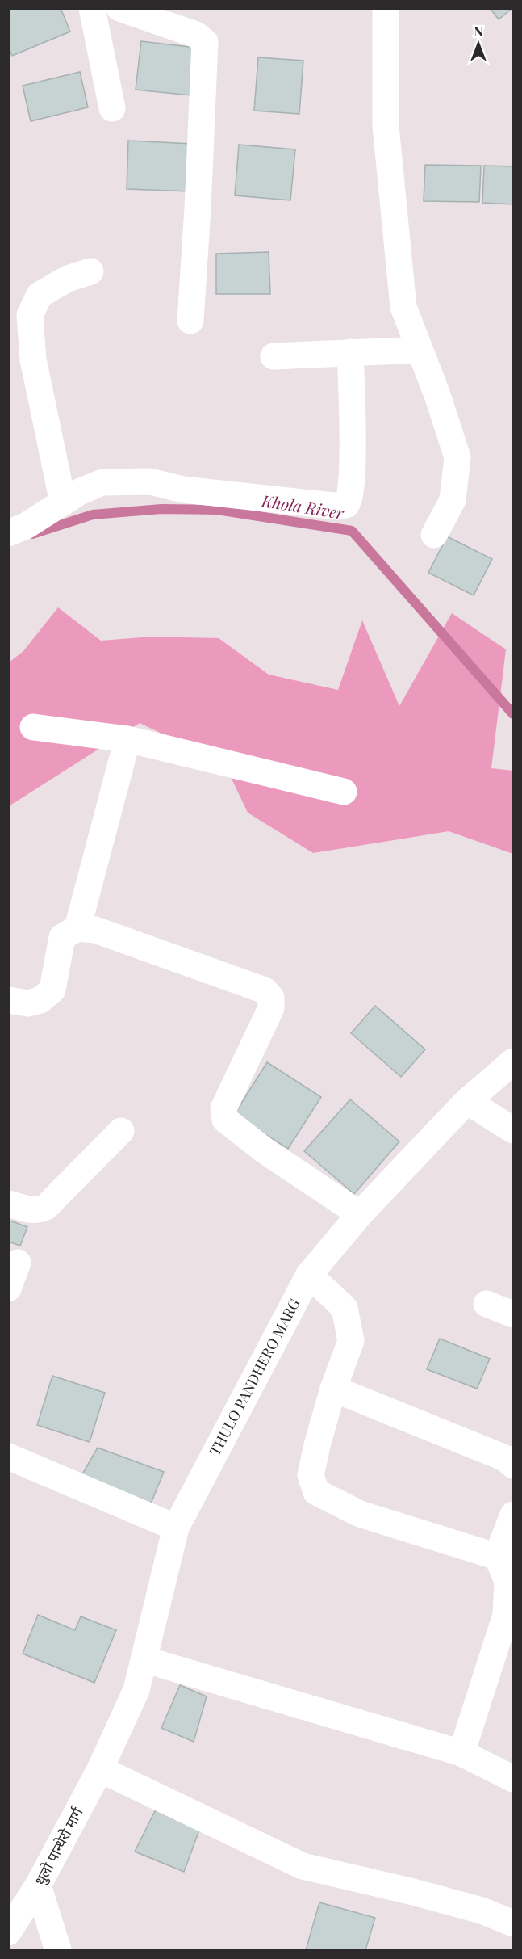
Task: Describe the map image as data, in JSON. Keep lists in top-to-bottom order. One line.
{"streets":{"street":["THULO PANDHERO MARG","थुलो पान्धेरो मार्ग"]},"crossings":[["THULO PANDHERO MARG","थुलो पान्धेरो मार्ग"]],"water":["Khola River"],"north":"top"}
